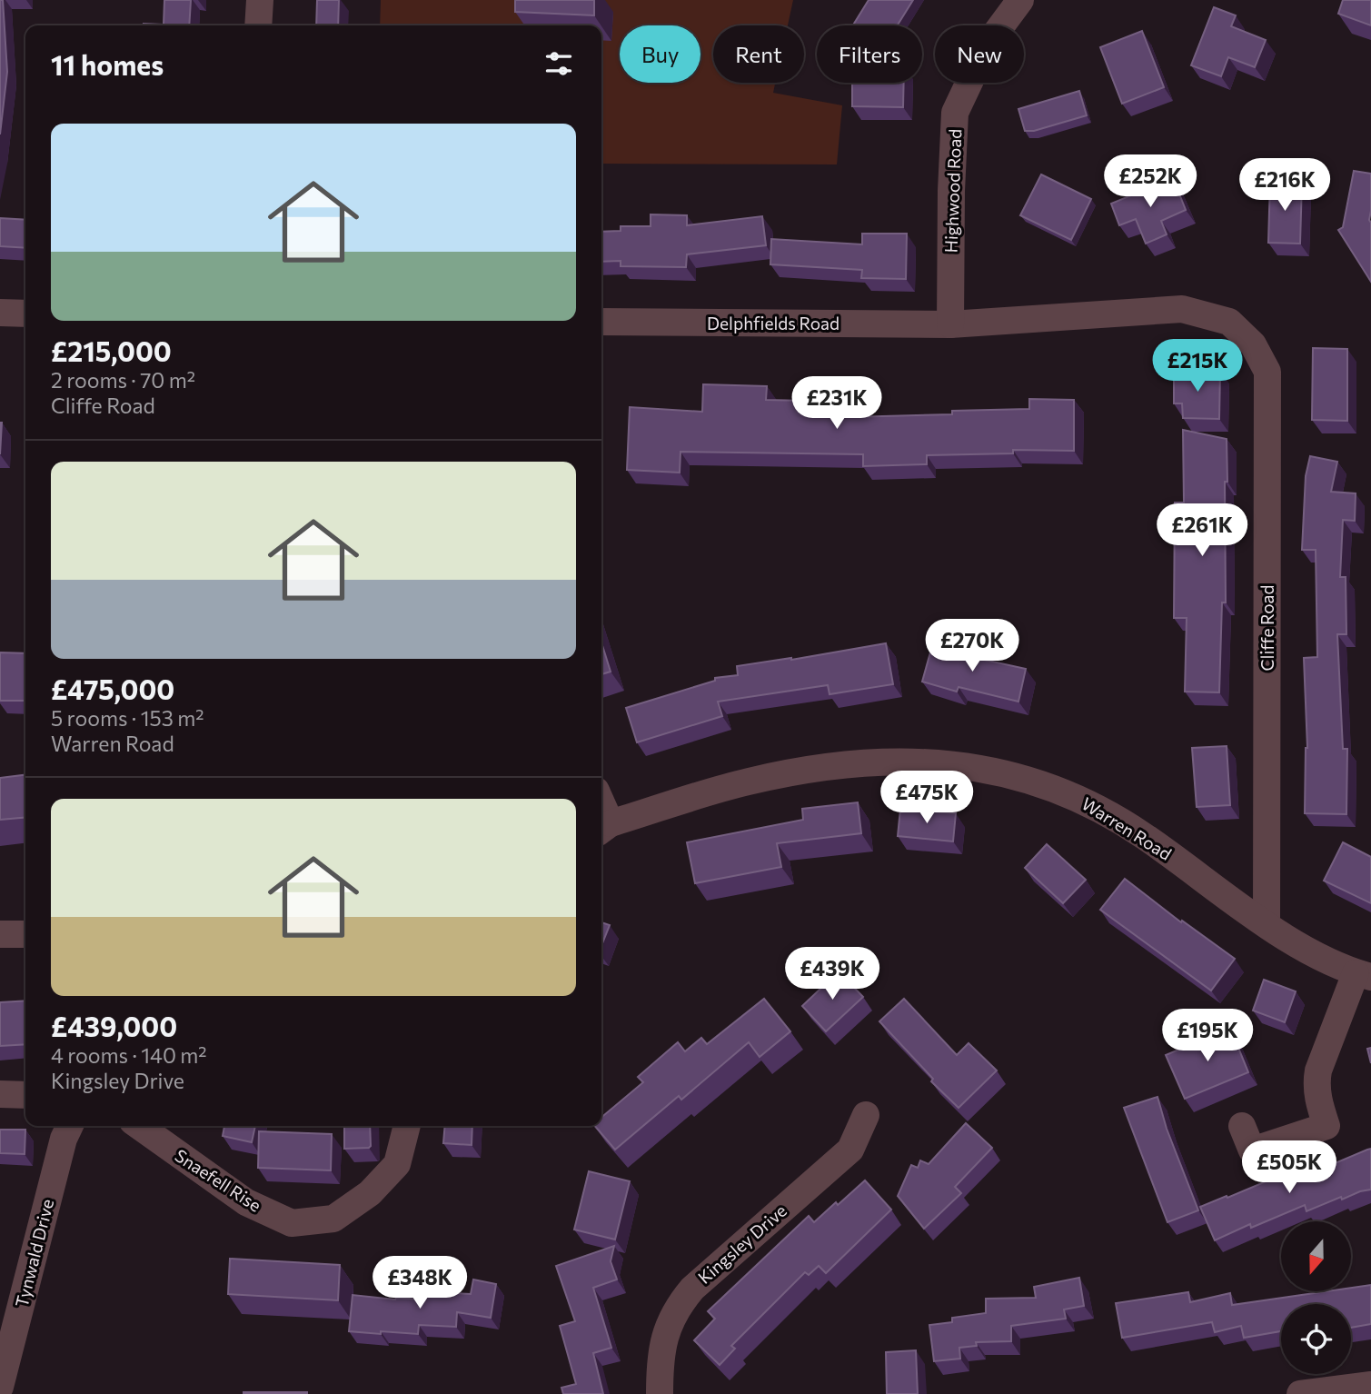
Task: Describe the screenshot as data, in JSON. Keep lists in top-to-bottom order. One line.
{"streets":{"street":["Highwood Road","Delphfields Road","Cliffe Road","Warren Road","Snaefell Rise","Kingsley Drive","Tynwald Drive"]},"crossings":[["Highwood Road","Delphfields Road"],["Highwood Road","Cliffe Road"],["Delphfields Road","Cliffe Road"],["Cliffe Road","Warren Road"]],"north":"bottom","page":{"chip":["Buy","Rent","Filters","New"],"heading":"11 homes","list":[{"name":"£215,000","note":"2 rooms · 70 m² · Cliffe Road"},{"name":"£475,000","note":"5 rooms · 153 m² · Warren Road"},{"name":"£439,000","note":"4 rooms · 140 m² · Kingsley Drive"}],"price":["£252K","£216K","£215K","£231K","£261K","£270K","£475K","£439K","£195K","£505K","£348K"]}}
